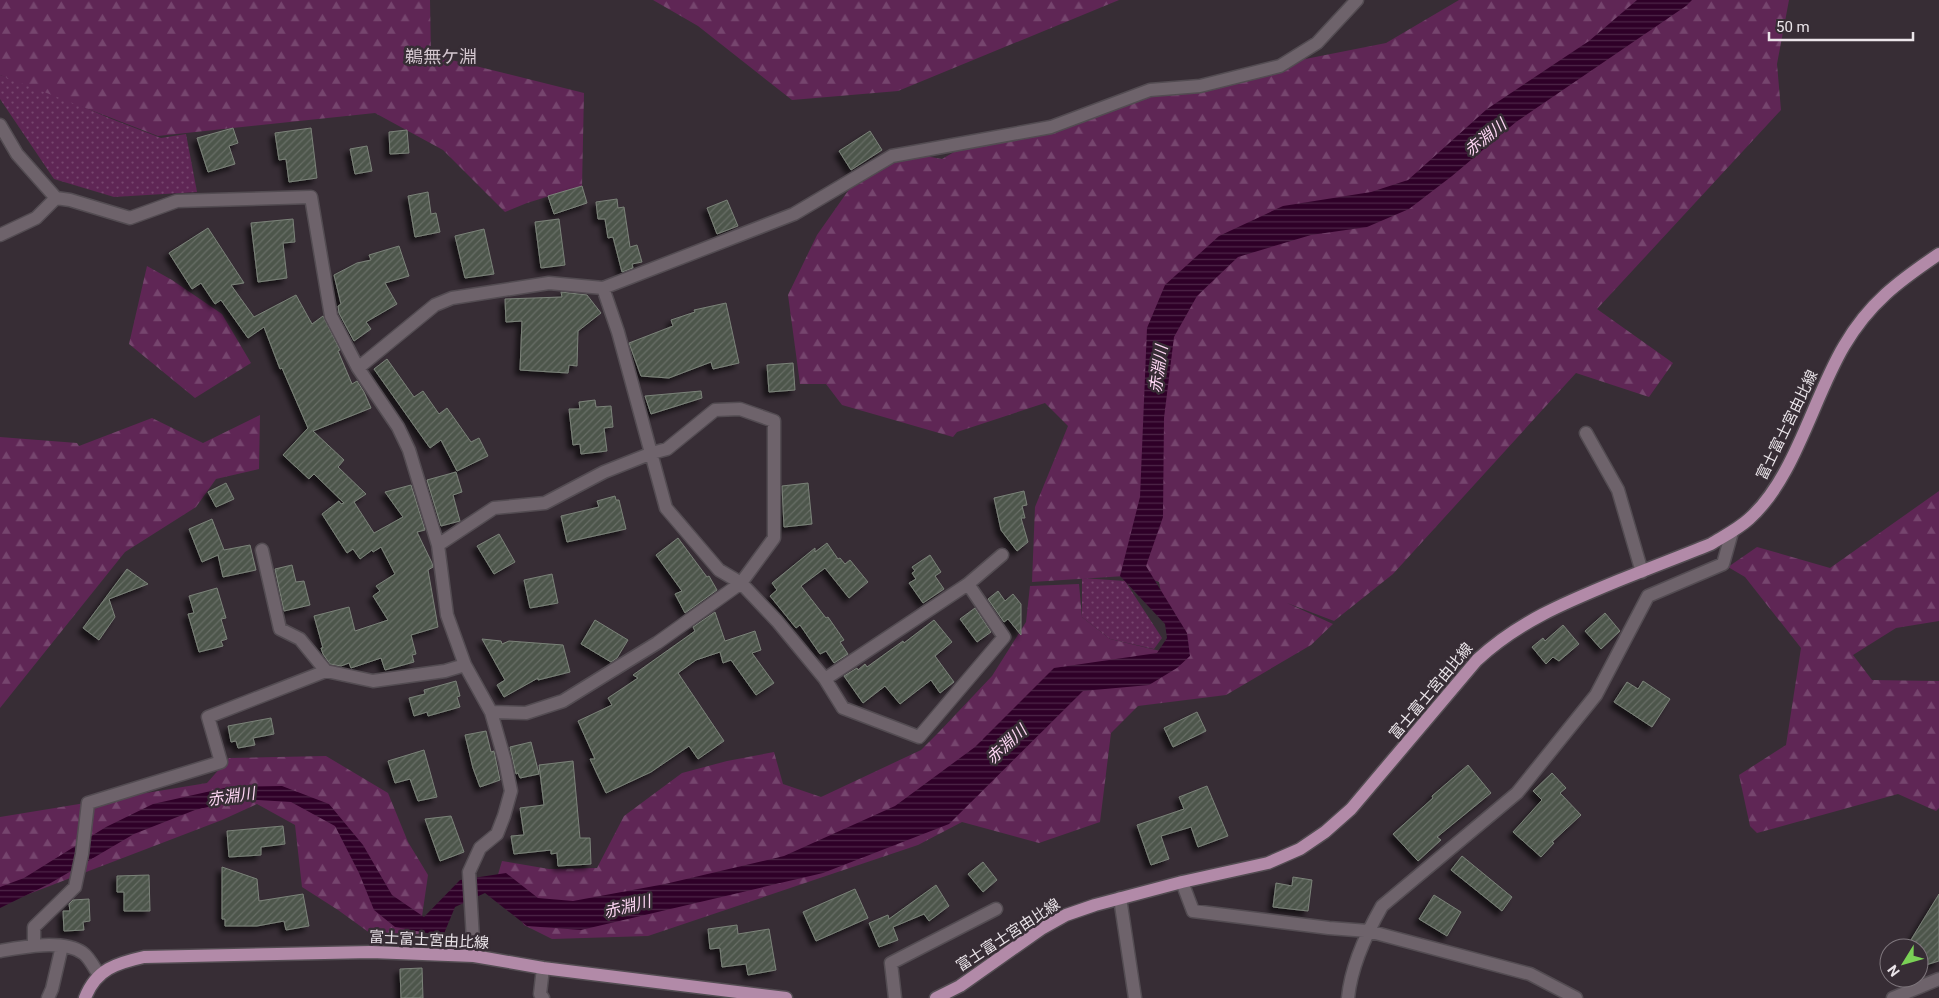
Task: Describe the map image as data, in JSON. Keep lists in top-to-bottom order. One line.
{"streets":{"main road":["富士富士宮由比線"]},"districts":["鵜無ケ淵"],"water":["赤淵川"],"scale_bar":"50 m","north":"bottom left"}
